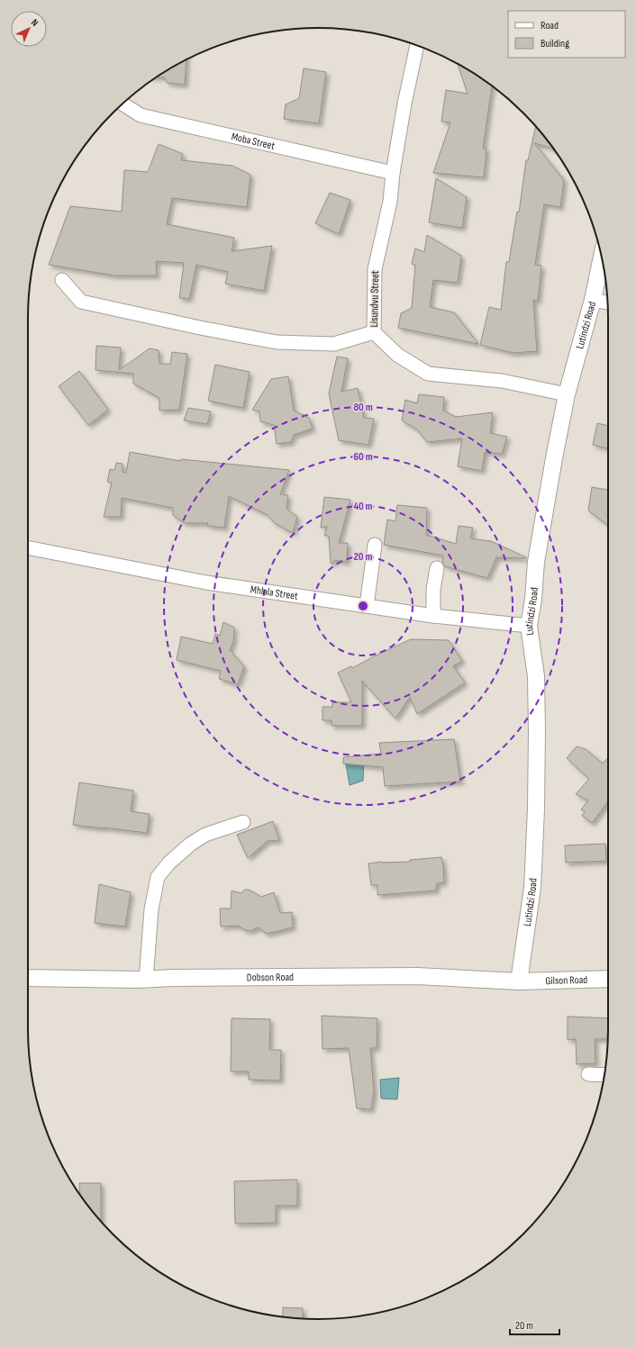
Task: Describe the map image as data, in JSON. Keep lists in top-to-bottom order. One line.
{"streets":{"street":["Moba Street","Lisundvu Street","Lutindzi Road","Mhlala Street","Dobson Road","Gilson Road"]},"crossings":[["Moba Street","Lisundvu Street"],["Lisundvu Street","Lutindzi Road"],["Lutindzi Road","Mhlala Street"],["Lutindzi Road","Dobson Road"],["Lutindzi Road","Gilson Road"],["Dobson Road","Gilson Road"]],"legend":["Road","Building"],"scale_bar":"20 m","north":"top right","rings":["80 m","60 m","40 m","20 m"]}
